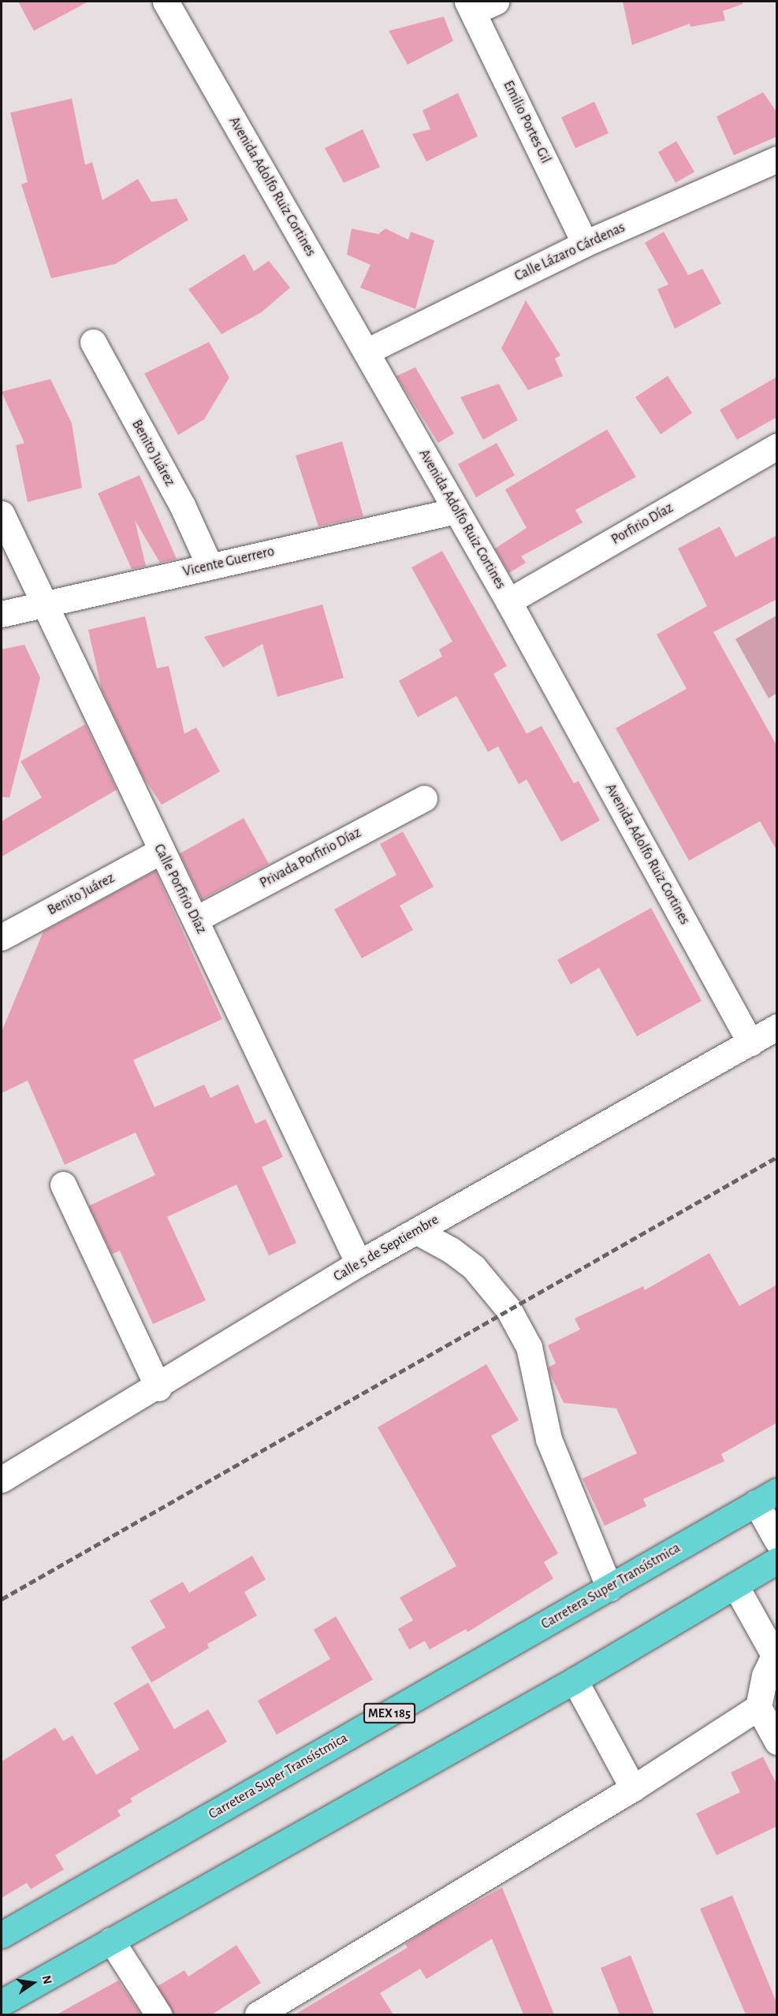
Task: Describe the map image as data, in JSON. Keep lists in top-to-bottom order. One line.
{"streets":{"main road":["Carretera Super Transístmica","MEX 185"],"street":["Emilio Portes Gil","Avenida Adolfo Ruiz Cortines","Calle Lázaro Cárdenas","Benito Juárez","Porfirio Díaz","Vicente Guerrero","Privada Porfirio Díaz","Calle Porfirio Díaz","Calle 5 de Septiembre"]},"crossings":[["Emilio Portes Gil","Calle Lázaro Cárdenas"],["Avenida Adolfo Ruiz Cortines","Calle Lázaro Cárdenas"],["Avenida Adolfo Ruiz Cortines","Porfirio Díaz"],["Avenida Adolfo Ruiz Cortines","Vicente Guerrero"],["Avenida Adolfo Ruiz Cortines","Calle 5 de Septiembre"],["Benito Juárez","Vicente Guerrero"],["Benito Juárez","Calle Porfirio Díaz"],["Vicente Guerrero","Calle Porfirio Díaz"],["Privada Porfirio Díaz","Calle Porfirio Díaz"],["Calle Porfirio Díaz","Calle 5 de Septiembre"]],"north":"right"}
